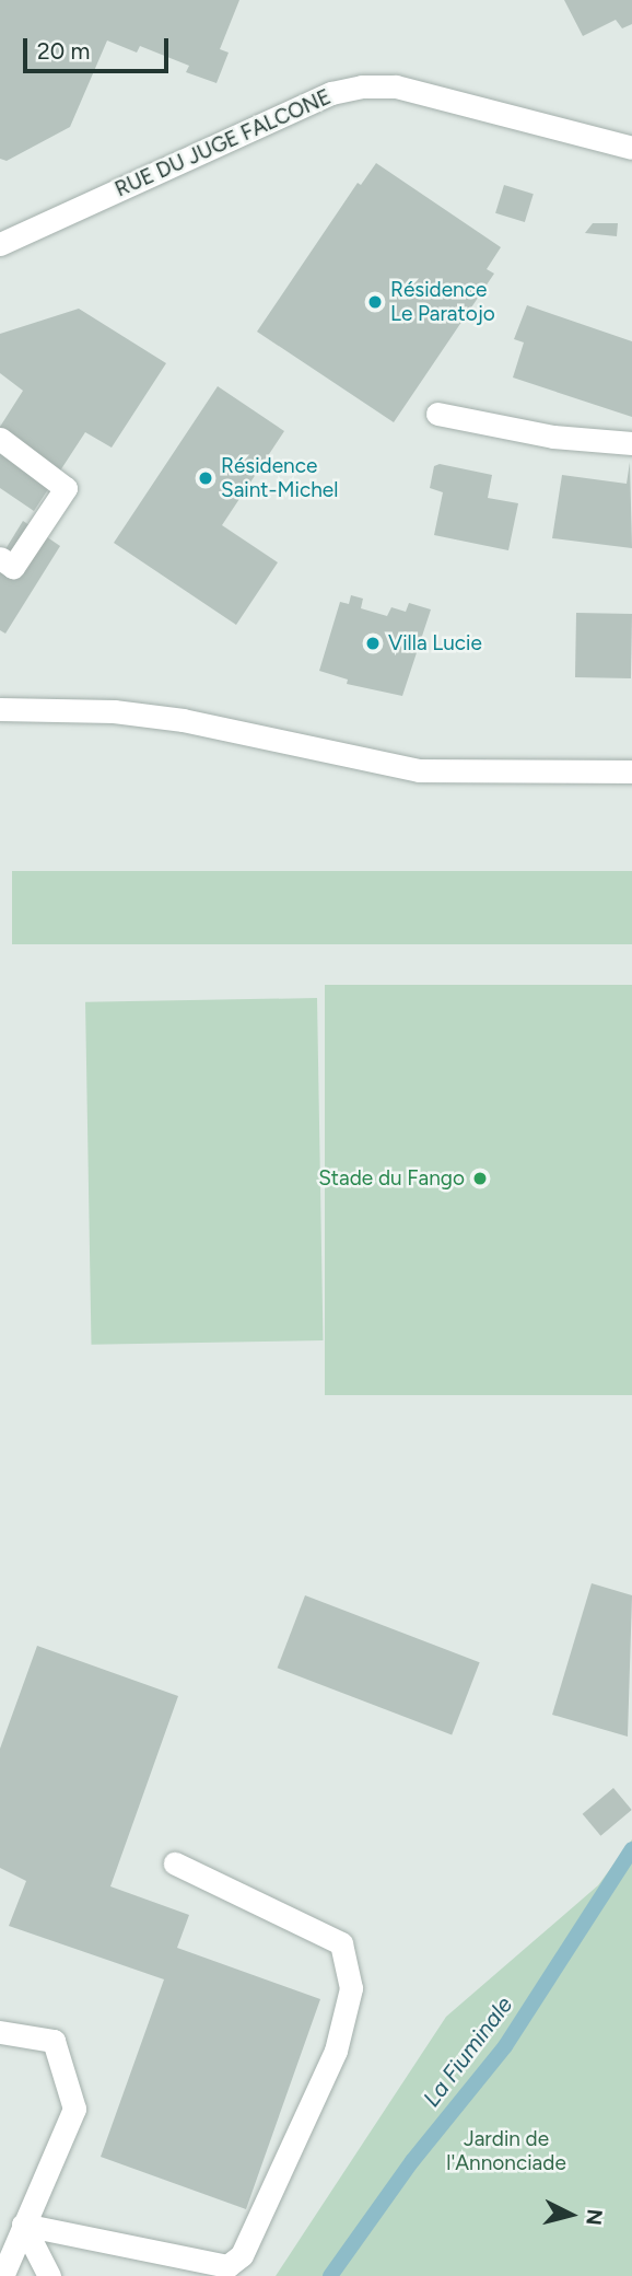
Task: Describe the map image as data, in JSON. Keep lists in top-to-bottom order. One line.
{"streets":{"street":["RUE DU JUGE FALCONE"]},"water":["La Fiuminale"],"parks":["Jardin de l'Annonciade"],"places":["Résidence Le Paratojo","Résidence Saint-Michel","Villa Lucie","Stade du Fango"],"scale_bar":"20 m","north":"right"}
